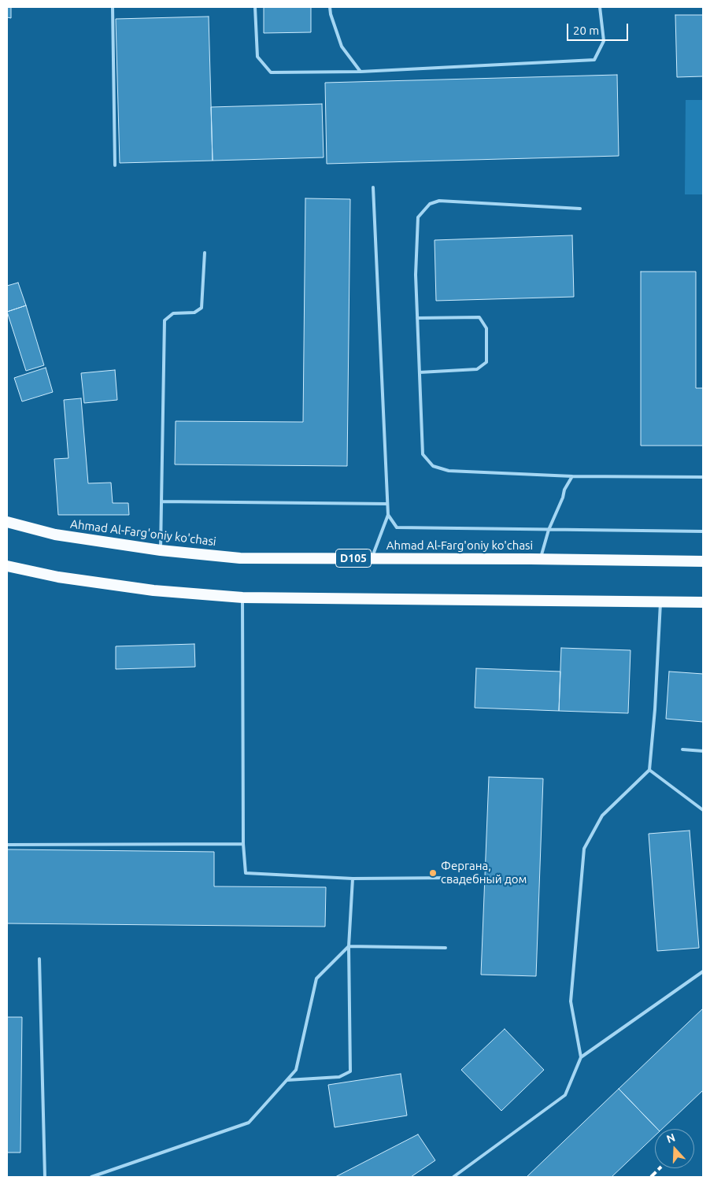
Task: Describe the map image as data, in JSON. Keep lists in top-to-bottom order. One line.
{"streets":{"highway":["Ahmad Al-Farg'oniy ko'chasi","D105"]},"places":["Фергана, свадебный дом"],"scale_bar":"20 m","north":"top"}
